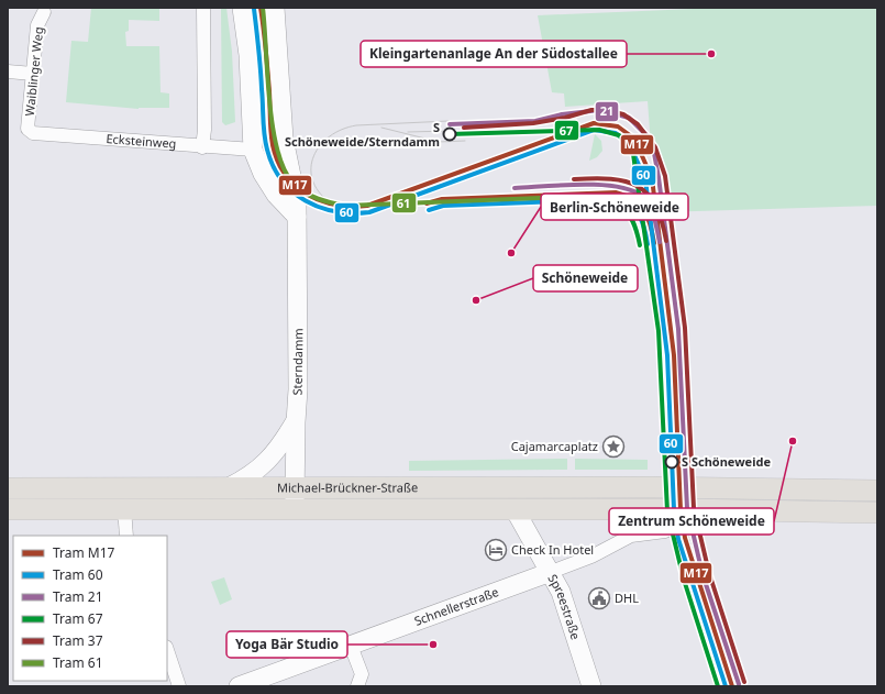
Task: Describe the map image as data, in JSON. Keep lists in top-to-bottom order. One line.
{"streets":{"main road":["Sterndamm","Michael-Brückner-Straße","Schnellerstraße","Spreestraße"],"street":["Waiblinger Weg","Ecksteinweg"]},"crossings":[["Waiblinger Weg","Ecksteinweg"],["Sterndamm","Michael-Brückner-Straße"],["Michael-Brückner-Straße","Spreestraße"],["Schnellerstraße","Spreestraße"]],"places":{"other":["Kleingartenanlage An der Südostallee","S Schöneweide/Sterndamm","Berlin-Schöneweide","Schöneweide","Zentrum Schöneweide","S Schöneweide","Yoga Bär Studio"],"place":["Cajamarcaplatz"],"hotel":["Check In Hotel"],"public building":["DHL"]},"lines":["tram line M17","tram line 61","tram line 60","tram line 21","tram line 37","tram line 67"],"legend":["Tram M17","Tram 60","Tram 21","Tram 67","Tram 37","Tram 61"]}
